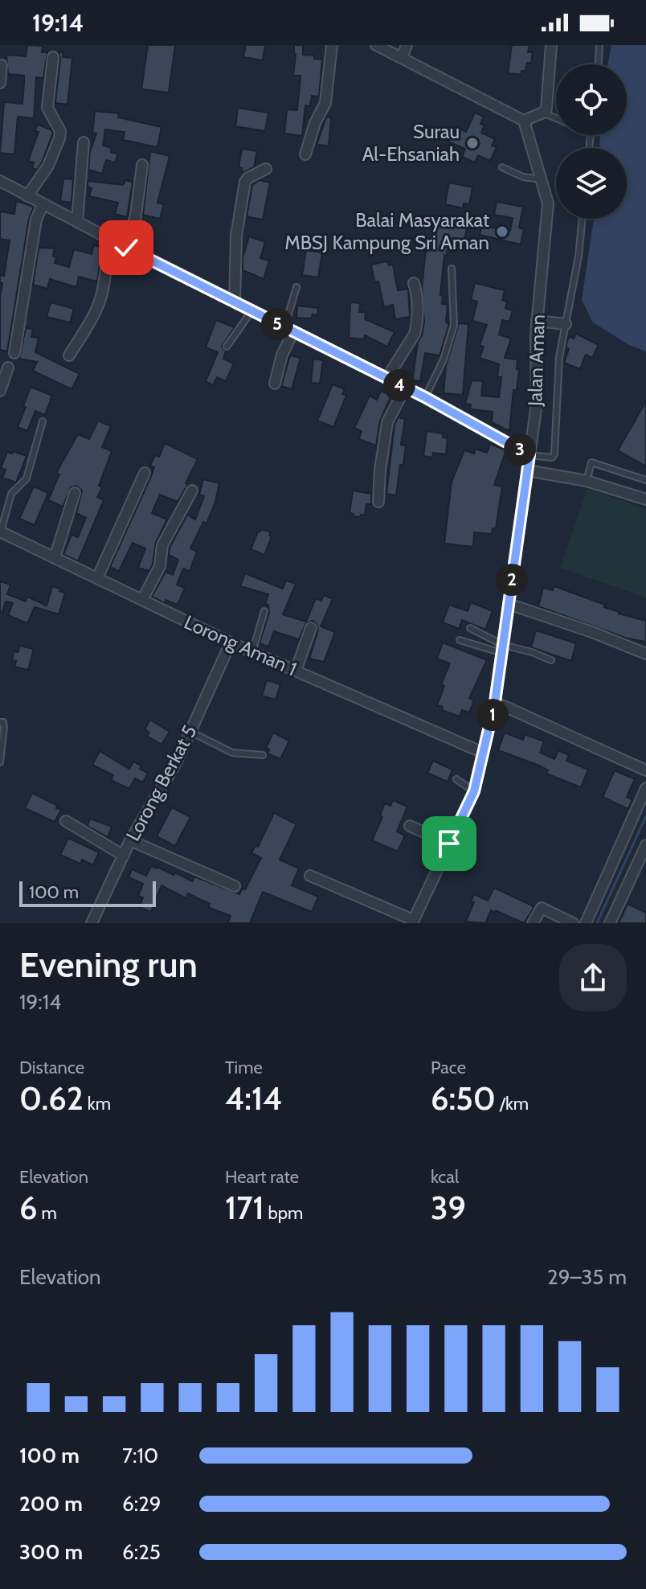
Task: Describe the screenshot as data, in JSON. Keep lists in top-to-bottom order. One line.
{"streets":{"street":["Jalan Aman","Lorong Aman 1","Lorong Berkat 5"]},"crossings":[["Jalan Aman","Lorong Aman 1"],["Lorong Aman 1","Lorong Berkat 5"]],"places":["Surau Al-Ehsaniah","Balai Masyarakat MBSJ Kampung Sri Aman"],"scale_bar":"100 m","page":{"status":"19:14","pins":["5","4","3","2","1"],"scale":"100 m","heading":["Evening run","19:14"],"stats":[["Distance","0.62 km"],["Time","4:14"],["Pace","6:50 /km"],["Elevation","6 m"],["Heart rate","171 bpm"],["kcal","39"]],"chart":["Elevation","29–35 m"],"list":[{"name":"100 m","note":"7:10"},{"name":"200 m","note":"6:29"},{"name":"300 m","note":"6:25"}]}}
